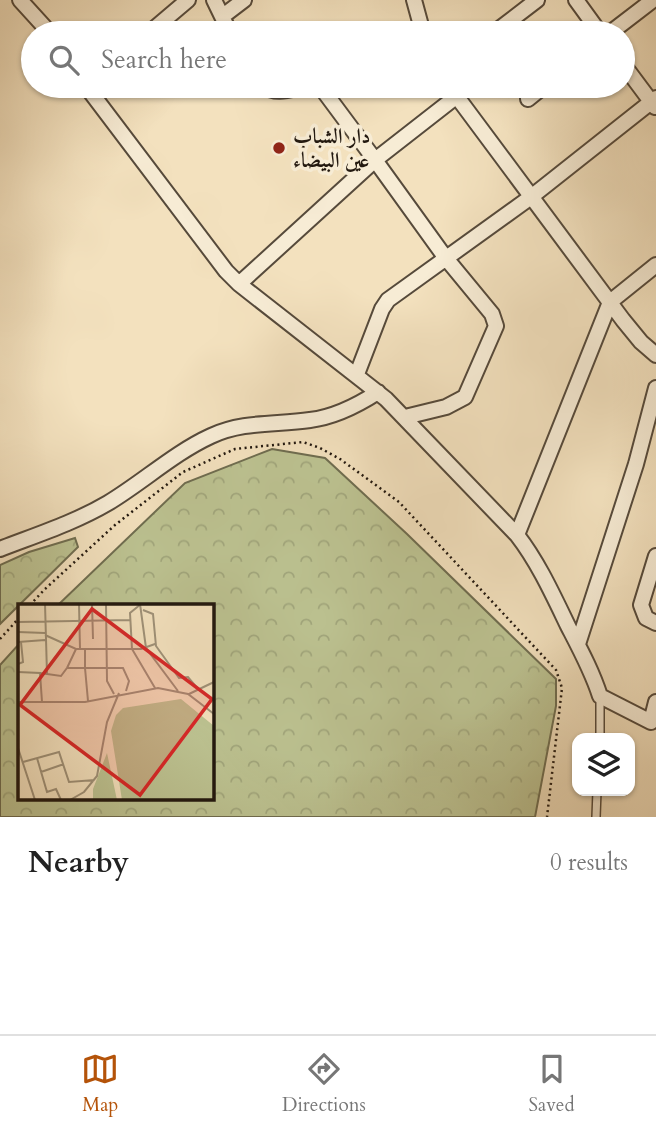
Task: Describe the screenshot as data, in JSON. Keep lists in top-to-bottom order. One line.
{"places":["دار الشباب عين البيضاء"],"page":{"search":"Search here","heading":["Nearby","0 results"],"nav":["Map","Directions","Saved"]}}
